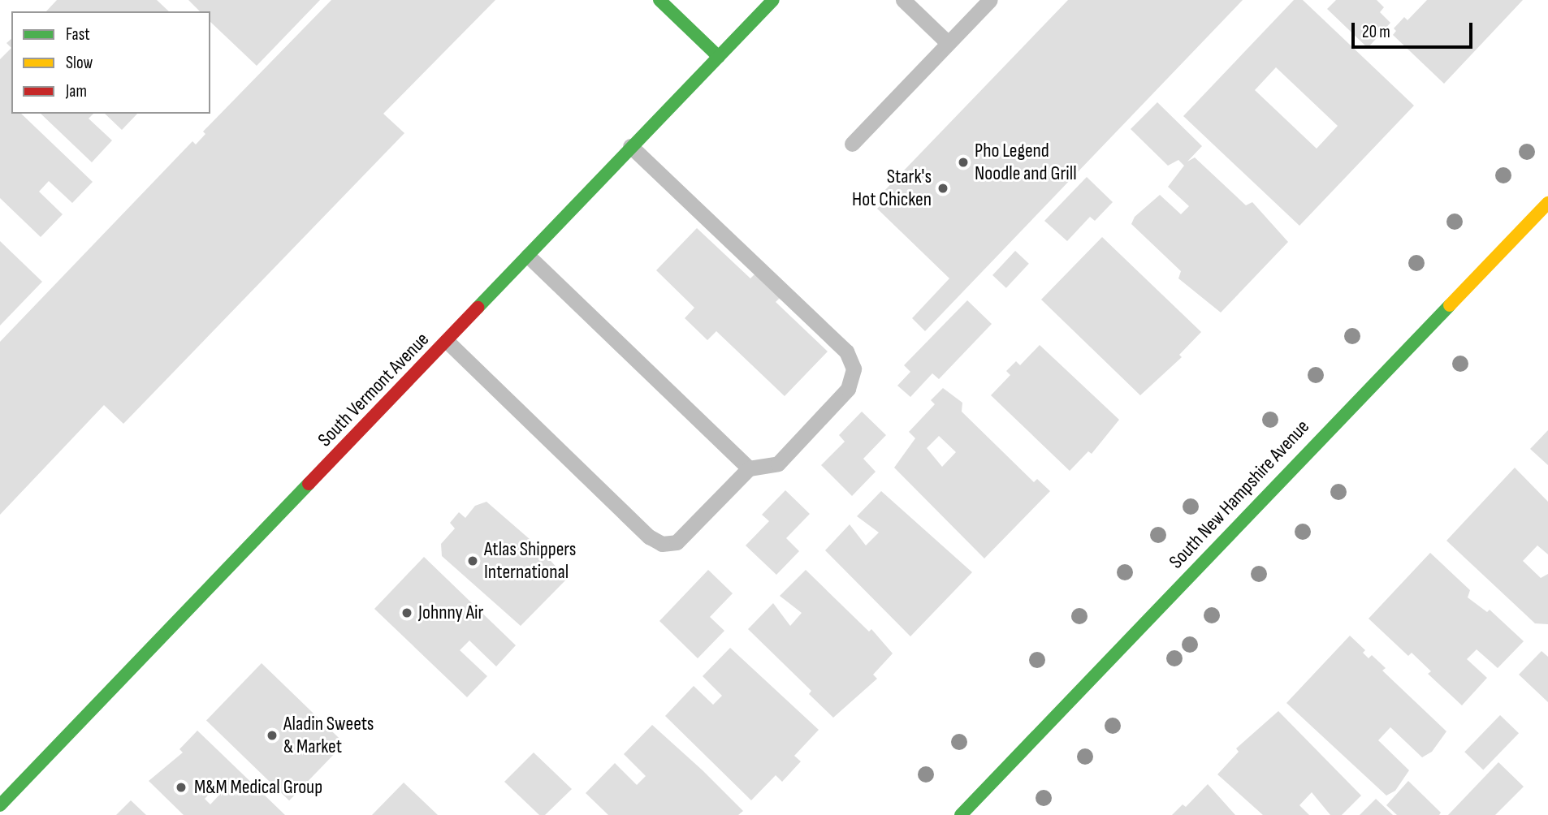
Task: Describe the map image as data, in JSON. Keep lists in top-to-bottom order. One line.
{"streets":{"main road":["South Vermont Avenue","South New Hampshire Avenue"]},"places":["Pho Legend Noodle and Grill","Stark's Hot Chicken","Atlas Shippers International","Johnny Air","Aladin Sweets & Market","M&M Medical Group"],"legend":["Fast","Slow","Jam"],"scale_bar":"20 m"}
